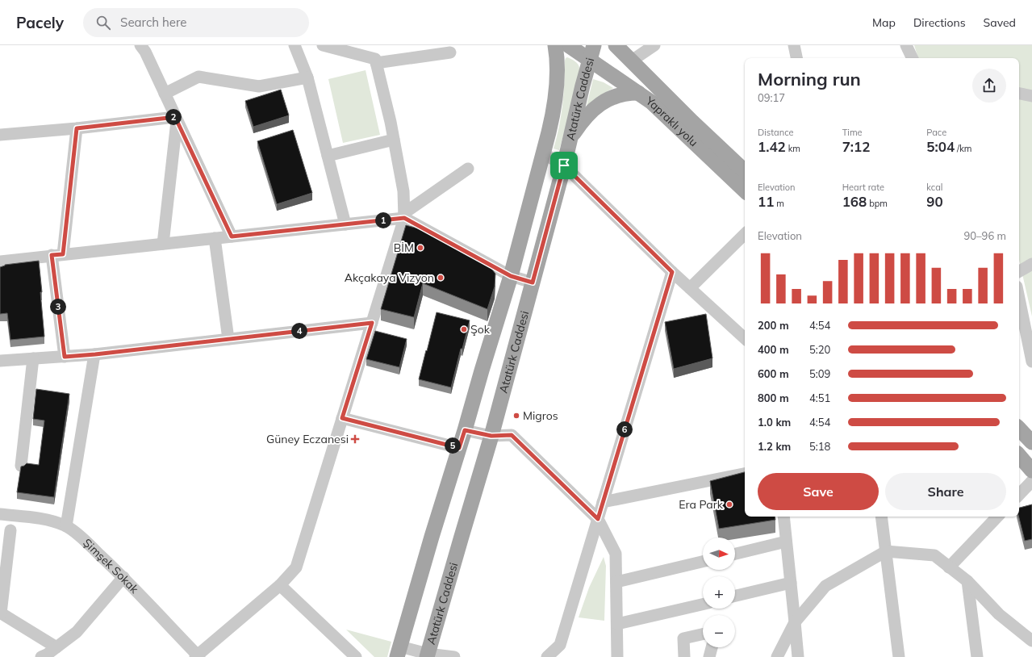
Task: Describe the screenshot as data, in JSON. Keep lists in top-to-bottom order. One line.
{"streets":{"main road":["Atatürk Caddesi","Yapraklı yolu"],"street":["Şimşek Sokak"]},"crossings":[["Atatürk Caddesi","Yapraklı yolu"]],"places":{"other":["BİM","Akçakaya Vizyon","Şok","Migros","Era Park"],"health":["Güney Eczanesi"]},"north":"right","page":{"header":"Pacely","search":"Search here","nav":["Map","Directions","Saved"],"heading":["Morning run","09:17"],"pins":["2","1","3","4","6","5"],"stats":[["Distance","1.42 km"],["Time","7:12"],["Pace","5:04 /km"],["Elevation","11 m"],["Heart rate","168 bpm"],["kcal","90"]],"chart":["Elevation","90–96 m"],"list":[{"name":"200 m","note":"4:54"},{"name":"400 m","note":"5:20"},{"name":"600 m","note":"5:09"},{"name":"800 m","note":"4:51"},{"name":"1.0 km","note":"4:54"},{"name":"1.2 km","note":"5:18"}],"buttons":["Save","Share"],"map_buttons":["+","−"]}}
